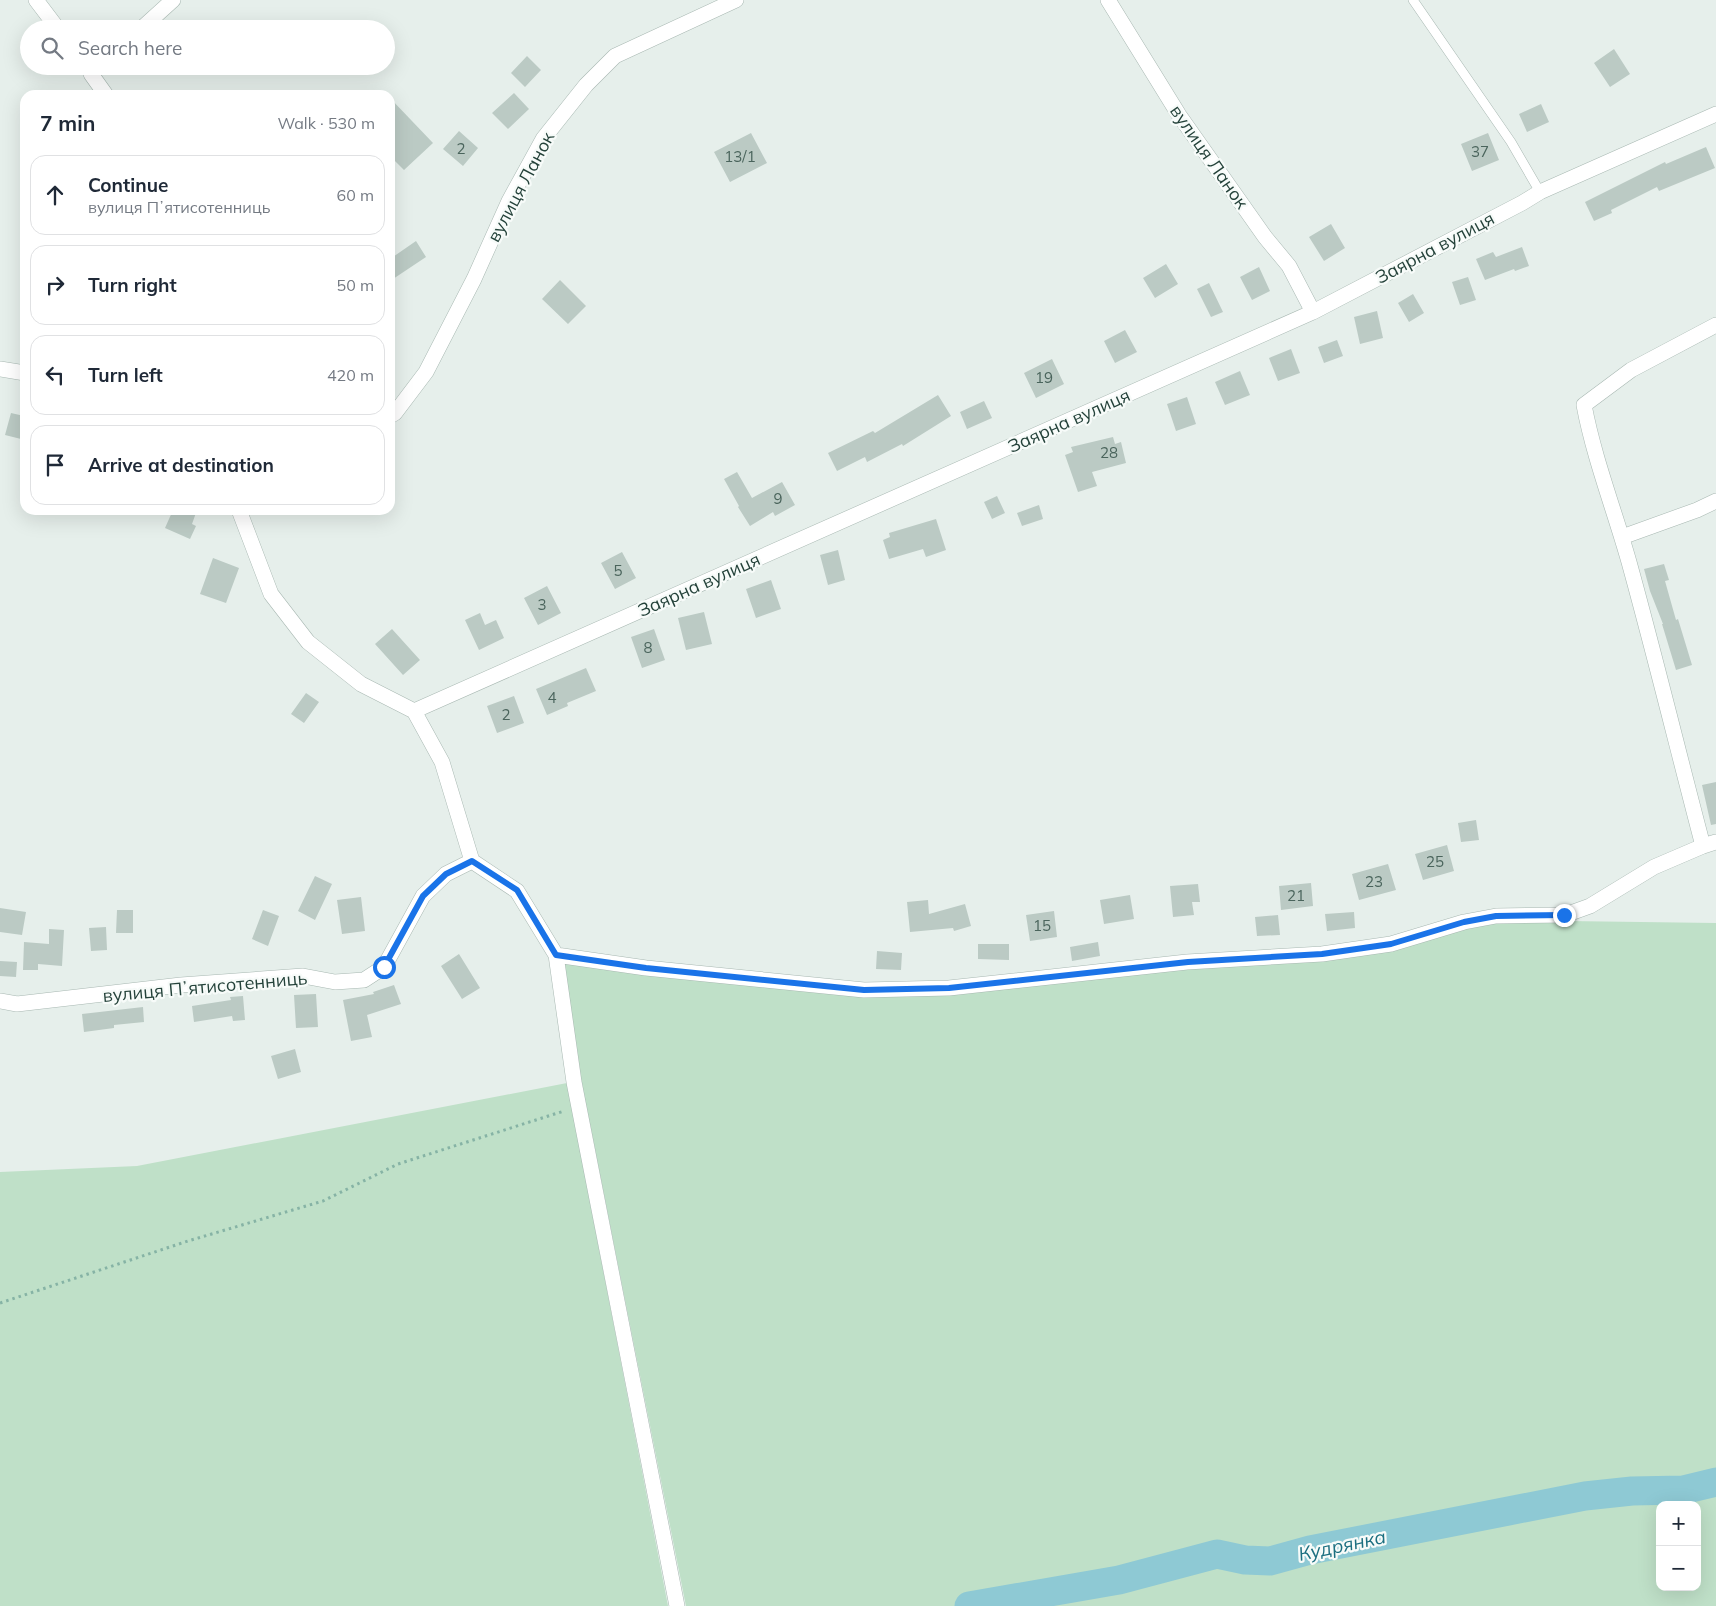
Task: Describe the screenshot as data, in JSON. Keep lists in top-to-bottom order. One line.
{"streets":{"street":["вулиця Ланок","Заярна вулиця","вулиця Пʼятисотенниць"]},"crossings":[["вулиця Ланок","Заярна вулиця"]],"water":["Кудрянка"],"house_numbers":["2","37","13/1","19","28","9","5","3","8","4","2","25","23","21","15"],"page":{"search":"Search here","heading":["7 min","Walk · 530 m"],"list":[["Continue","вулиця Пʼятисотенниць","60 m"],["Turn right","50 m"],["Turn left","420 m"],"Arrive at destination"],"map_buttons":["+","−"]}}
